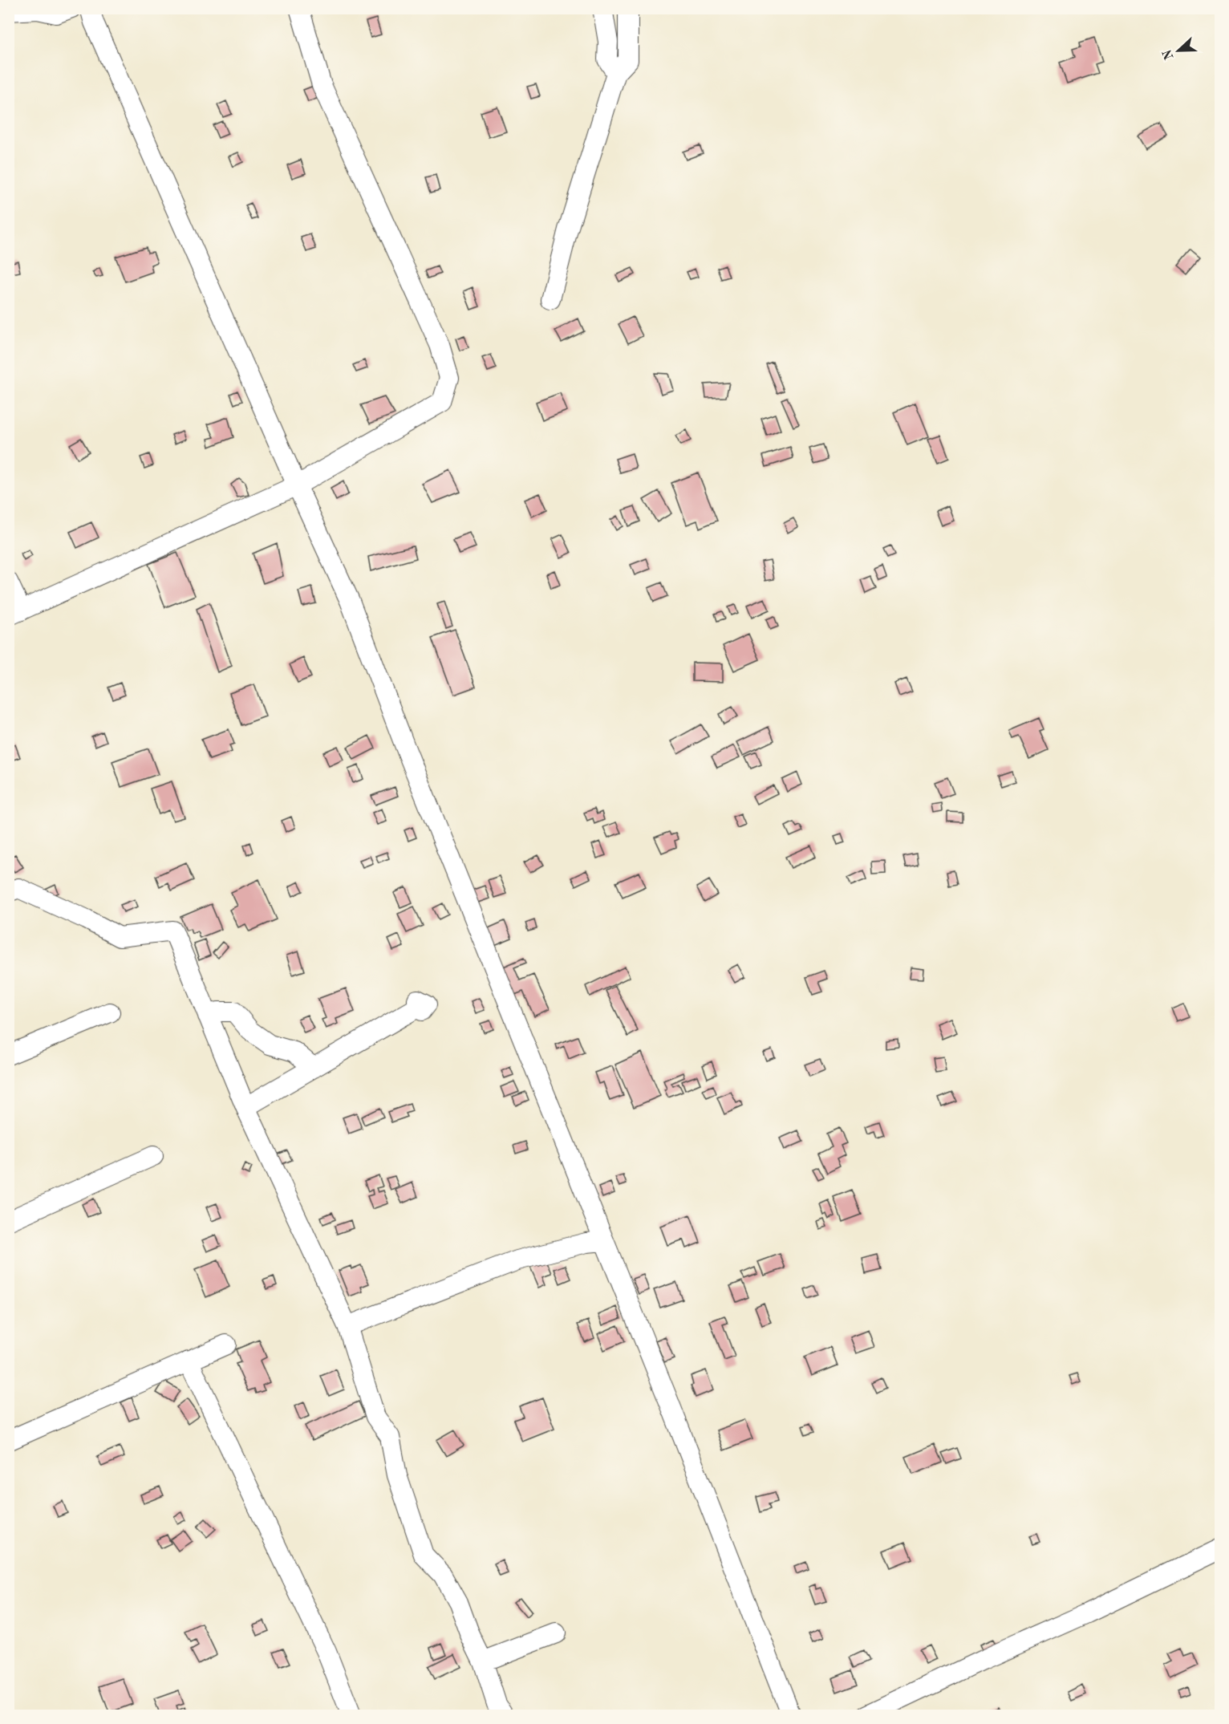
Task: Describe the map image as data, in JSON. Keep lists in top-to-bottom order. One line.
{"north":"left"}
